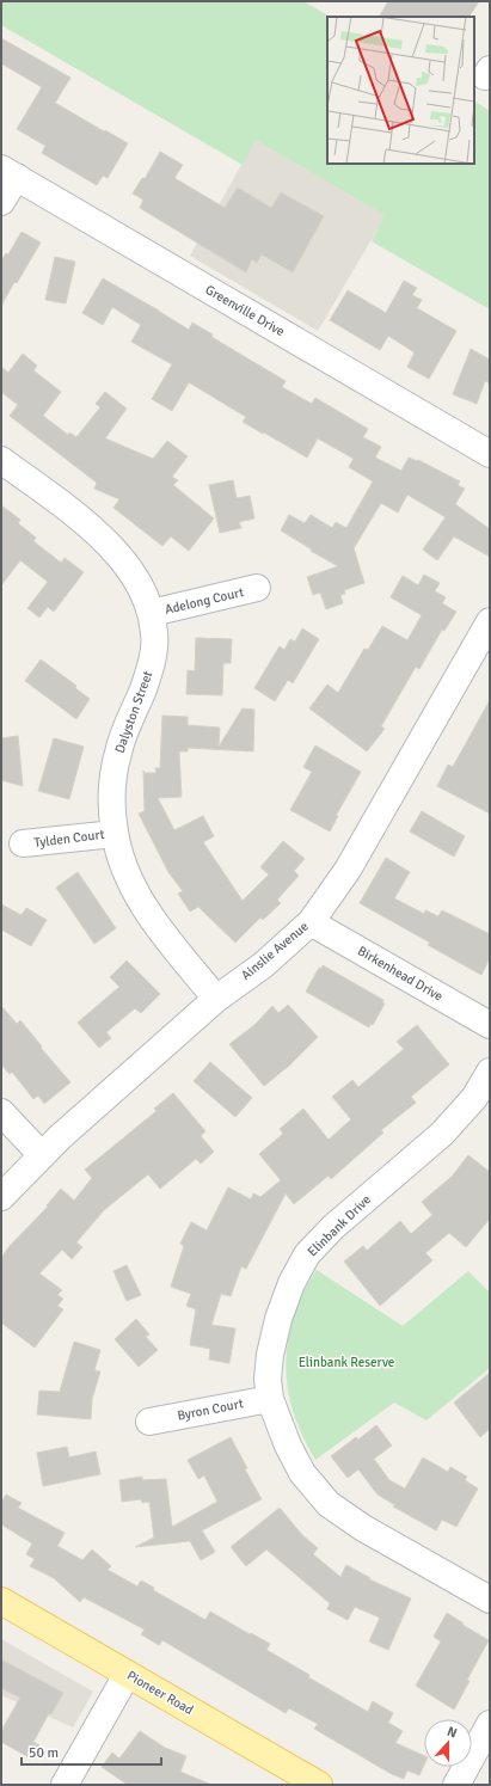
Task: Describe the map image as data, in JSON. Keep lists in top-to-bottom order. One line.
{"streets":{"main road":["Pioneer Road"],"street":["Greenville Drive","Adelong Court","Dalyston Street","Tylden Court","Ainslie Avenue","Birkenhead Drive","Elinbank Drive","Byron Court"]},"crossings":[["Adelong Court","Dalyston Street"],["Dalyston Street","Tylden Court"],["Dalyston Street","Ainslie Avenue"],["Ainslie Avenue","Birkenhead Drive"],["Elinbank Drive","Byron Court"]],"parks":["Elinbank Reserve"],"scale_bar":"50 m","north":"top"}
